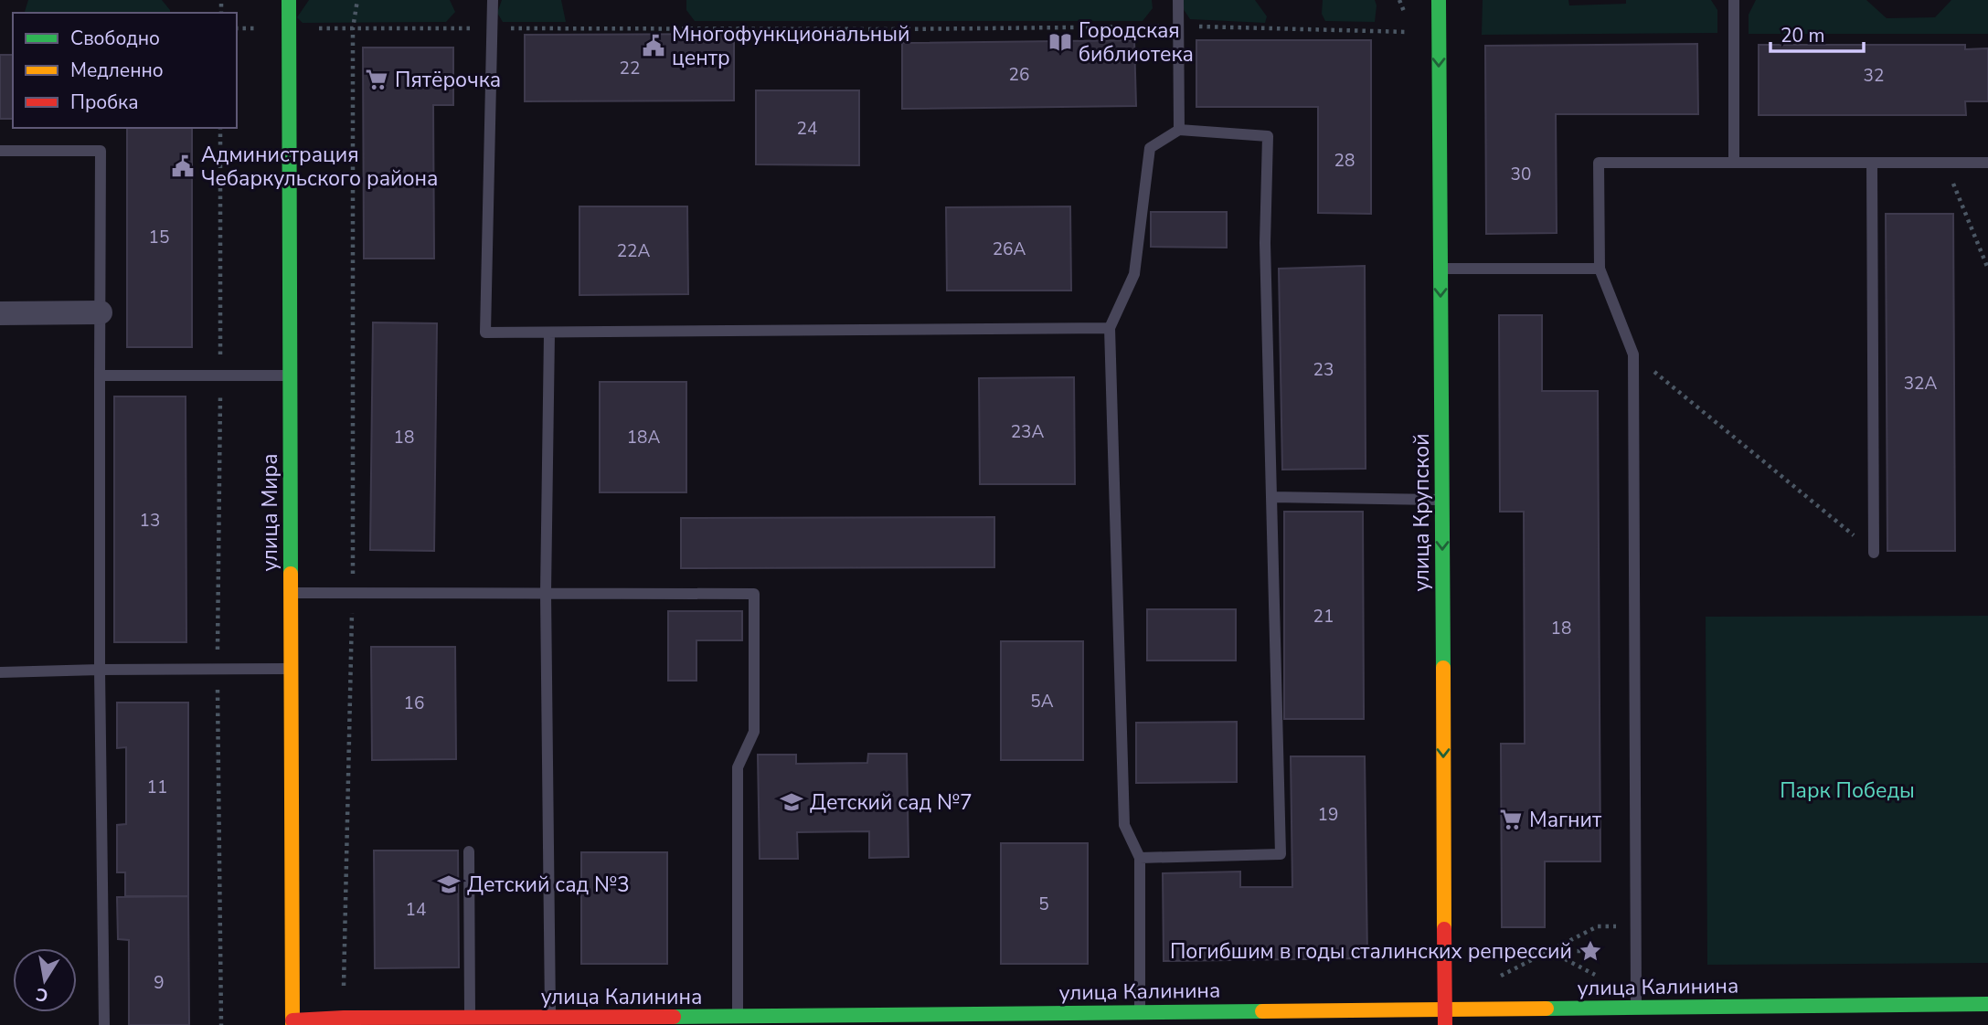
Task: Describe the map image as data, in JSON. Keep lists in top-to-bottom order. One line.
{"streets":{"street":["улица Мира","улица Крупской","улица Калинина"]},"crossings":[["улица Мира","улица Калинина"],["улица Крупской","улица Калинина"]],"one_way":["улица Крупской"],"parks":["Парк Победы"],"places":{"library":["Городская библиотека"],"public building":["Многофункциональный центр","Администрация Чебаркульского района"],"supermarket":["Пятёрочка","Магнит"],"school or university":["Детский сад №7","Детский сад №3"],"place":["Погибшим в годы сталинских репрессий"]},"house_numbers":["22","26","32","24","28","30","15","26А","22А","23","32А","23А","18","18А","13","21","18","5А","16","11","19","5","14","9"],"legend":["Свободно","Медленно","Пробка"],"scale_bar":"20 m","north":"bottom"}
